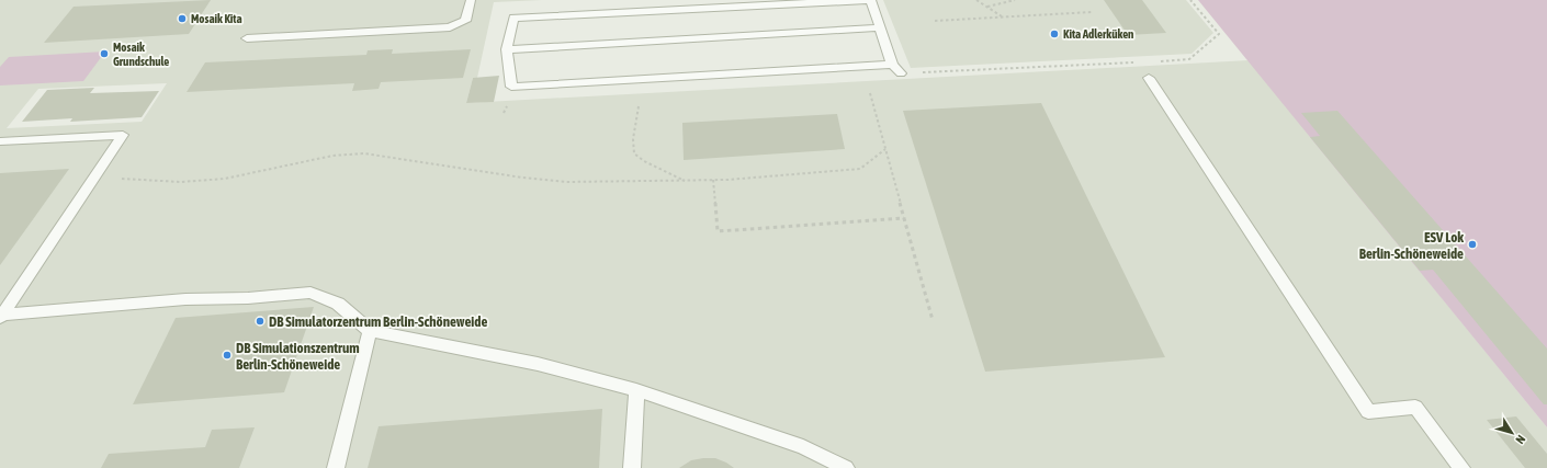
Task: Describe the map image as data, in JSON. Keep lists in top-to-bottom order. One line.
{"places":["Mosaik Kita","Kita Adlerküken","Mosaik Grundschule","ESV Lok Berlin-Schöneweide","DB Simulatorzentrum Berlin-Schöneweide","DB Simulationszentrum Berlin-Schöneweide"],"north":"bottom right"}
